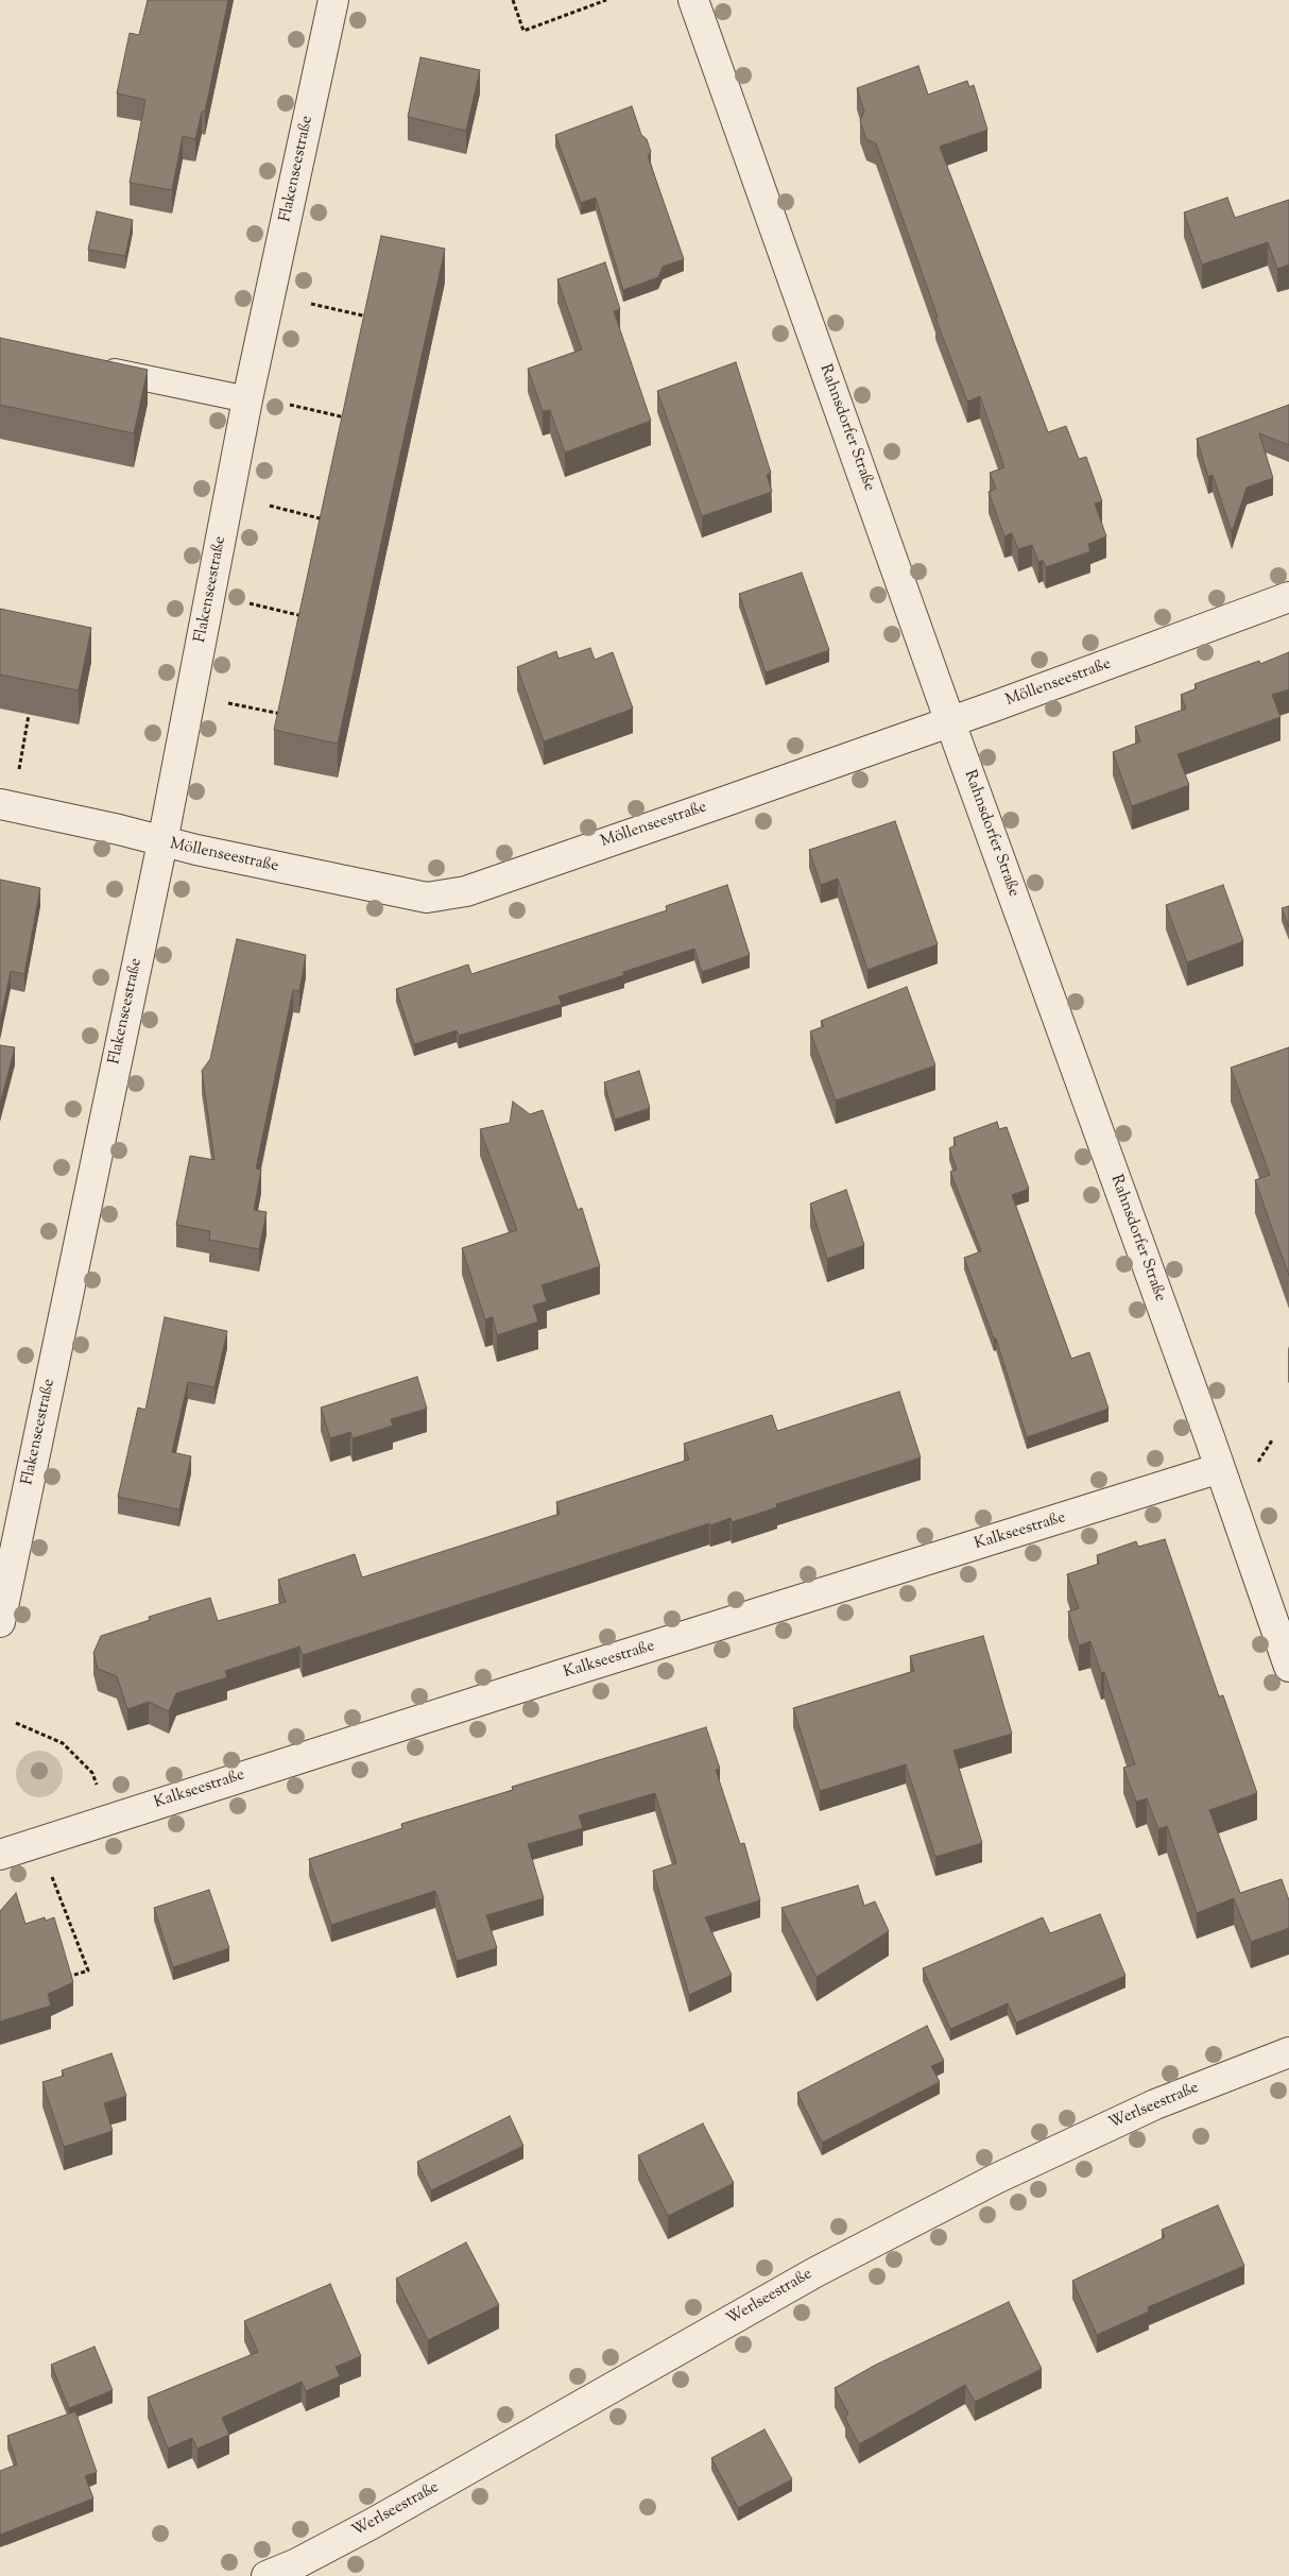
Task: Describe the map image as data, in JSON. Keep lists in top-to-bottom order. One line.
{"streets":{"street":["Flakenseestraße","Rahnsdorfer Straße","Möllenseestraße","Kalkseestraße","Werlseestraße"]},"crossings":[["Flakenseestraße","Möllenseestraße"],["Rahnsdorfer Straße","Möllenseestraße"],["Rahnsdorfer Straße","Kalkseestraße"]]}
